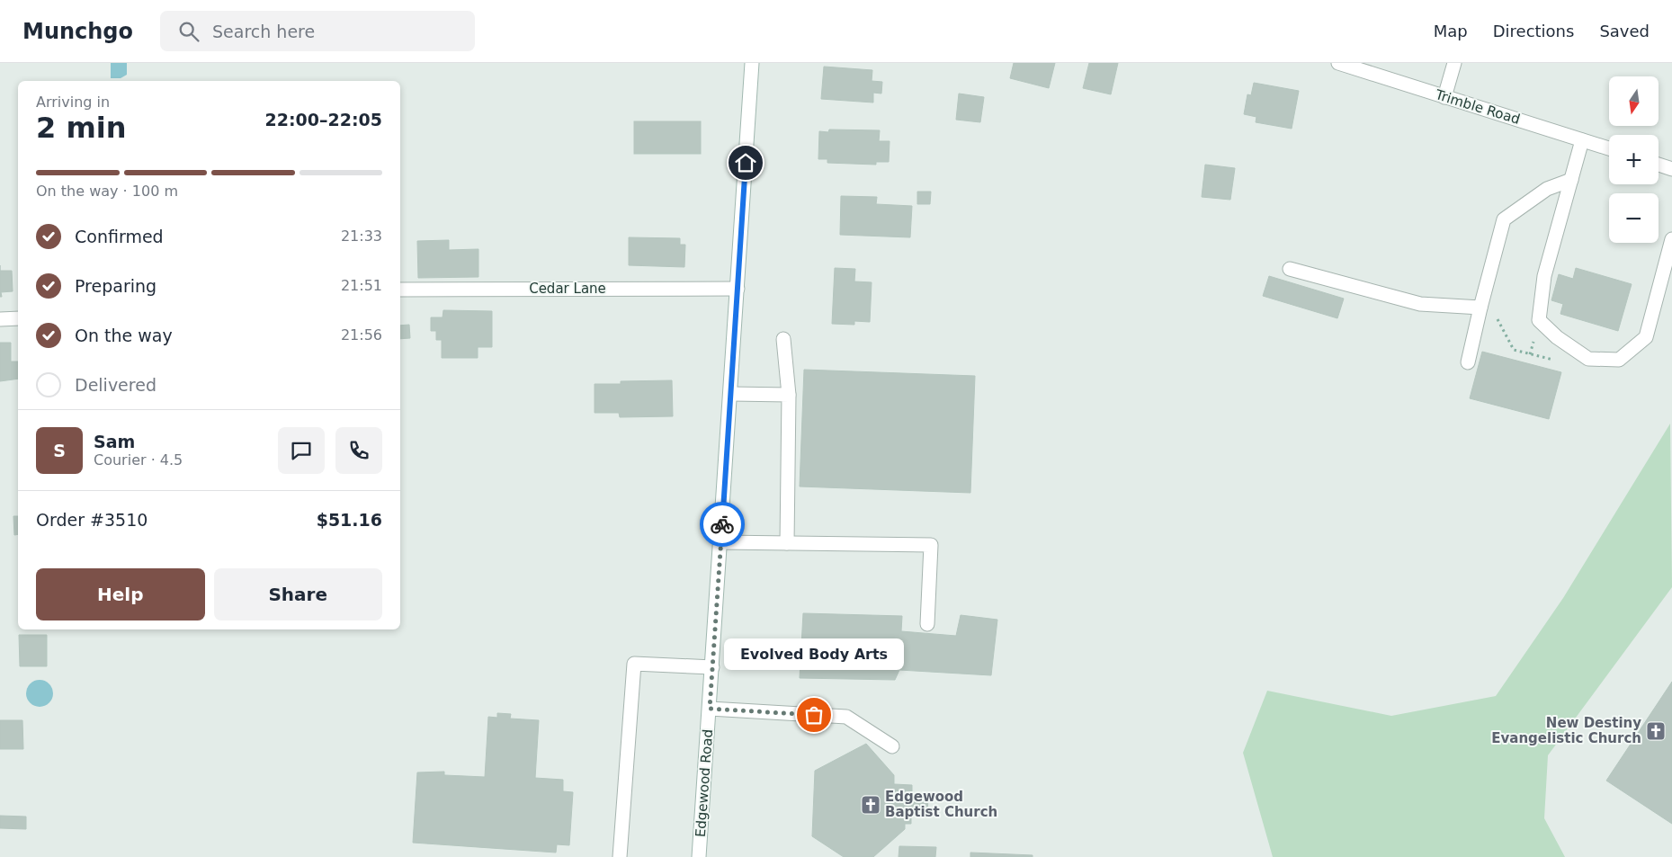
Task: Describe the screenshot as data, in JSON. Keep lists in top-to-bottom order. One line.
{"streets":{"main road":["Trimble Road","Cedar Lane","Edgewood Road"]},"crossings":[["Cedar Lane","Edgewood Road"]],"places":{"other":["Evolved Body Arts"],"church":["New Destiny Evangelistic Church","Edgewood Baptist Church"]},"north":"bottom","page":{"header":"Munchgo","search":"Search here","nav":["Map","Directions","Saved"],"map_buttons":["+","−"],"heading":["2 min","Arriving in","22:00–22:05"],"panel":["Sam","Courier · 4.5","Order #3510","$51.16"],"bar":"On the way · 100 m","list":[["Confirmed","21:33"],["Preparing","21:51"],["On the way","21:56"],"Delivered"],"round":"S","buttons":["Help","Share"],"bubble":"Evolved Body Arts"}}
